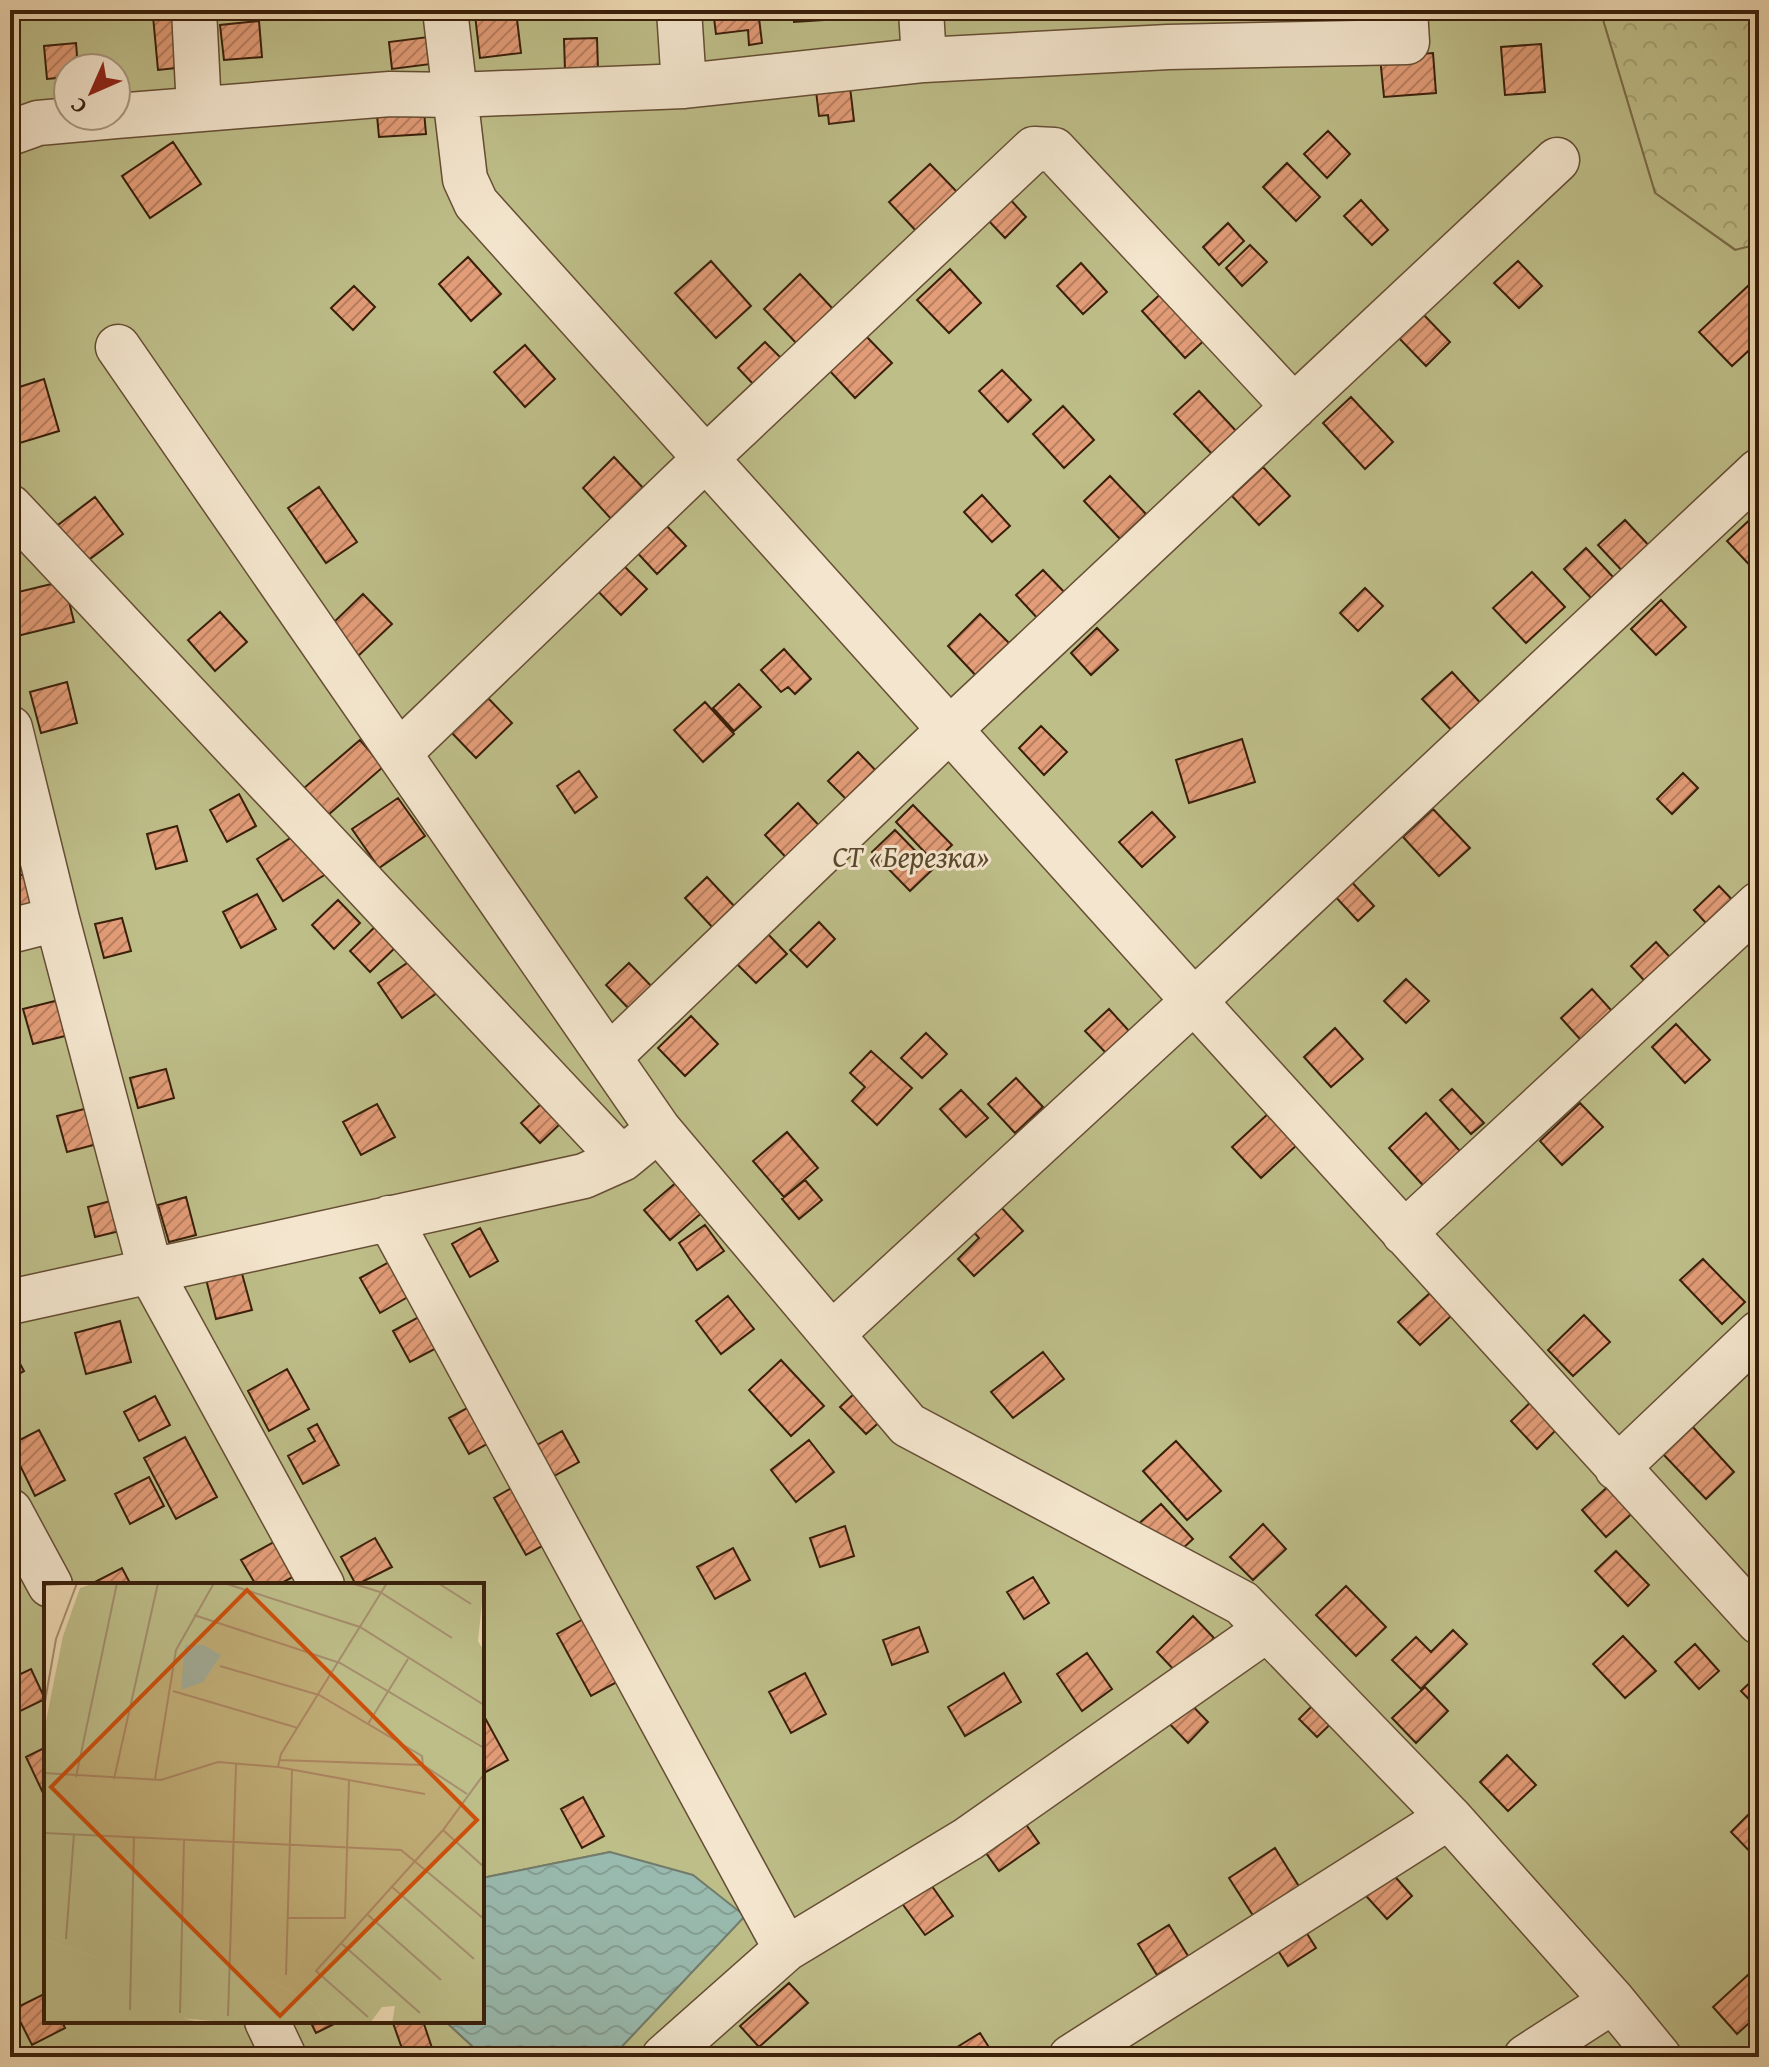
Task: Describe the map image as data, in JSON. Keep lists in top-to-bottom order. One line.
{"parks":["СТ «Березка»"],"north":"bottom left"}
